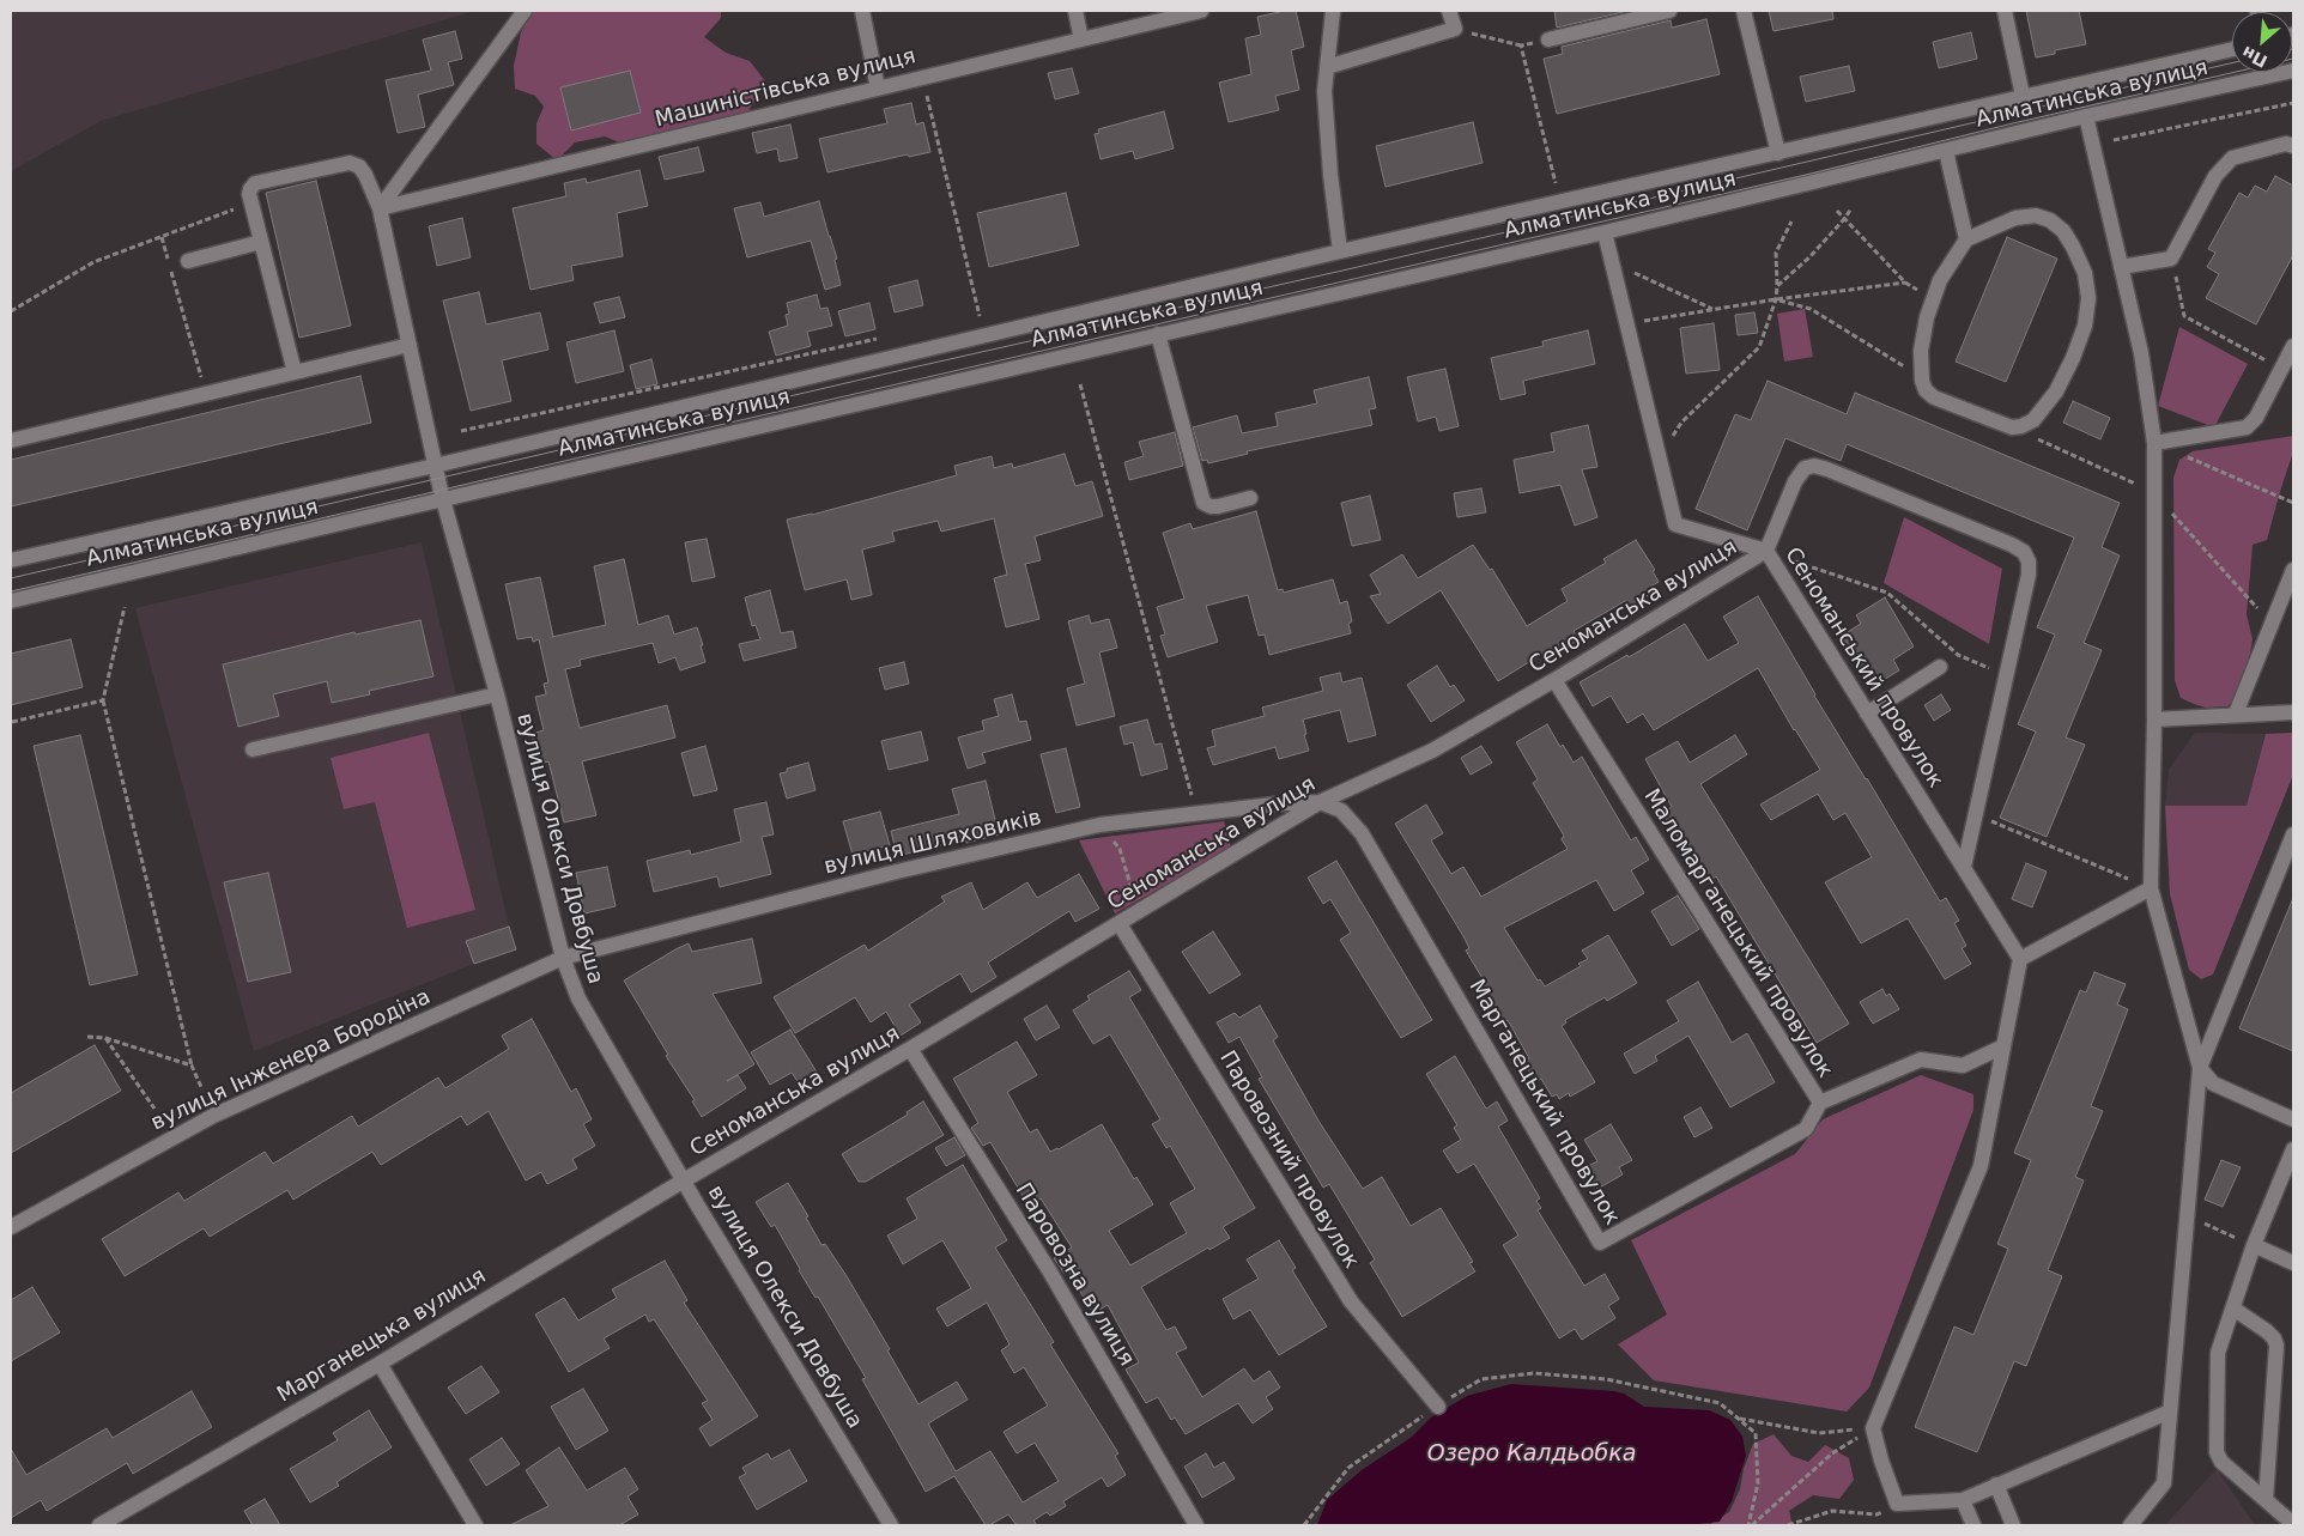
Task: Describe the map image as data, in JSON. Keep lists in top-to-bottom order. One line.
{"streets":{"street":["Машиністівська вулиця","Алматинська вулиця","Сеноманська вулиця","Сеноманський провулок","вулиця Шляховиків","вулиця Олекси Довбуша","Маломарганецький провулок","вулиця Інженера Бородіна","Марганецький провулок","Паровозний провулок","Паровозна вулиця","Марганецька вулиця"]},"crossings":[["Машиністівська вулиця","вулиця Олекси Довбуша"],["Алматинська вулиця","Сеноманський провулок"],["Алматинська вулиця","вулиця Олекси Довбуша"],["Сеноманська вулиця","Сеноманський провулок"],["Сеноманська вулиця","вулиця Шляховиків"],["Сеноманська вулиця","вулиця Олекси Довбуша"],["Сеноманська вулиця","Маломарганецький провулок"],["Сеноманська вулиця","Марганецький провулок"],["Сеноманська вулиця","Паровозний провулок"],["Сеноманська вулиця","Паровозна вулиця"],["Сеноманська вулиця","Марганецька вулиця"],["вулиця Шляховиків","вулиця Олекси Довбуша"],["вулиця Шляховиків","вулиця Інженера Бородіна"],["вулиця Шляховиків","Марганецький провулок"],["вулиця Олекси Довбуша","вулиця Інженера Бородіна"],["вулиця Олекси Довбуша","Марганецька вулиця"],["Маломарганецький провулок","Марганецький провулок"]],"water":["Озеро Калдьобка"],"north":"bottom left"}
